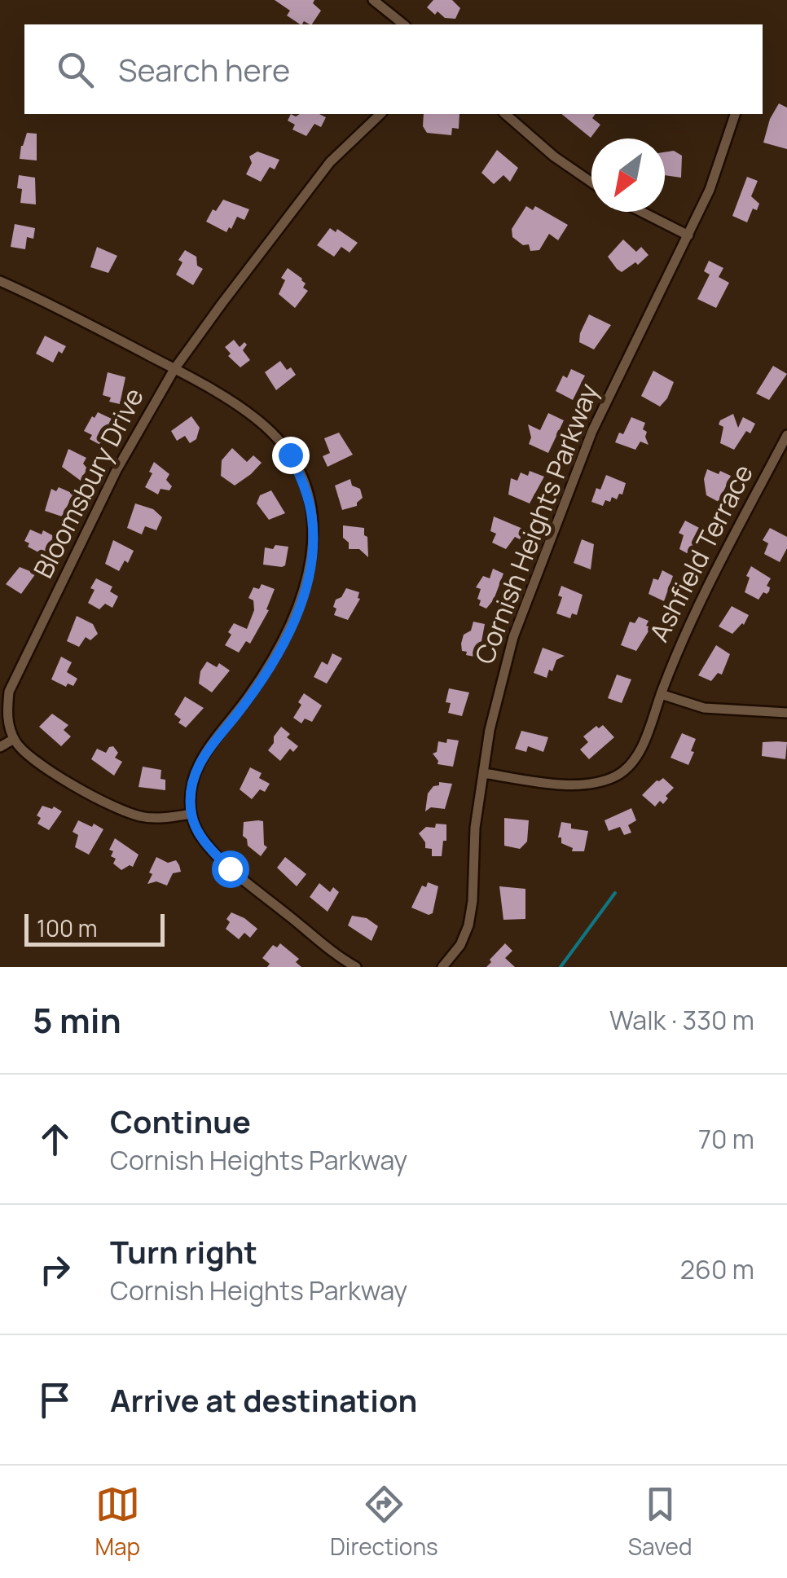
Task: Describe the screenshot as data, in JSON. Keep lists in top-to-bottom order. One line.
{"streets":{"street":["Bloomsbury Drive","Cornish Heights Parkway","Ashfield Terrace"]},"crossings":[["Cornish Heights Parkway","Ashfield Terrace"]],"scale_bar":"100 m","north":"bottom left","page":{"search":"Search here","scale":"100 m","heading":["5 min","Walk · 330 m"],"list":[["Continue","Cornish Heights Parkway","70 m"],["Turn right","Cornish Heights Parkway","260 m"],"Arrive at destination"],"nav":["Map","Directions","Saved"]}}
